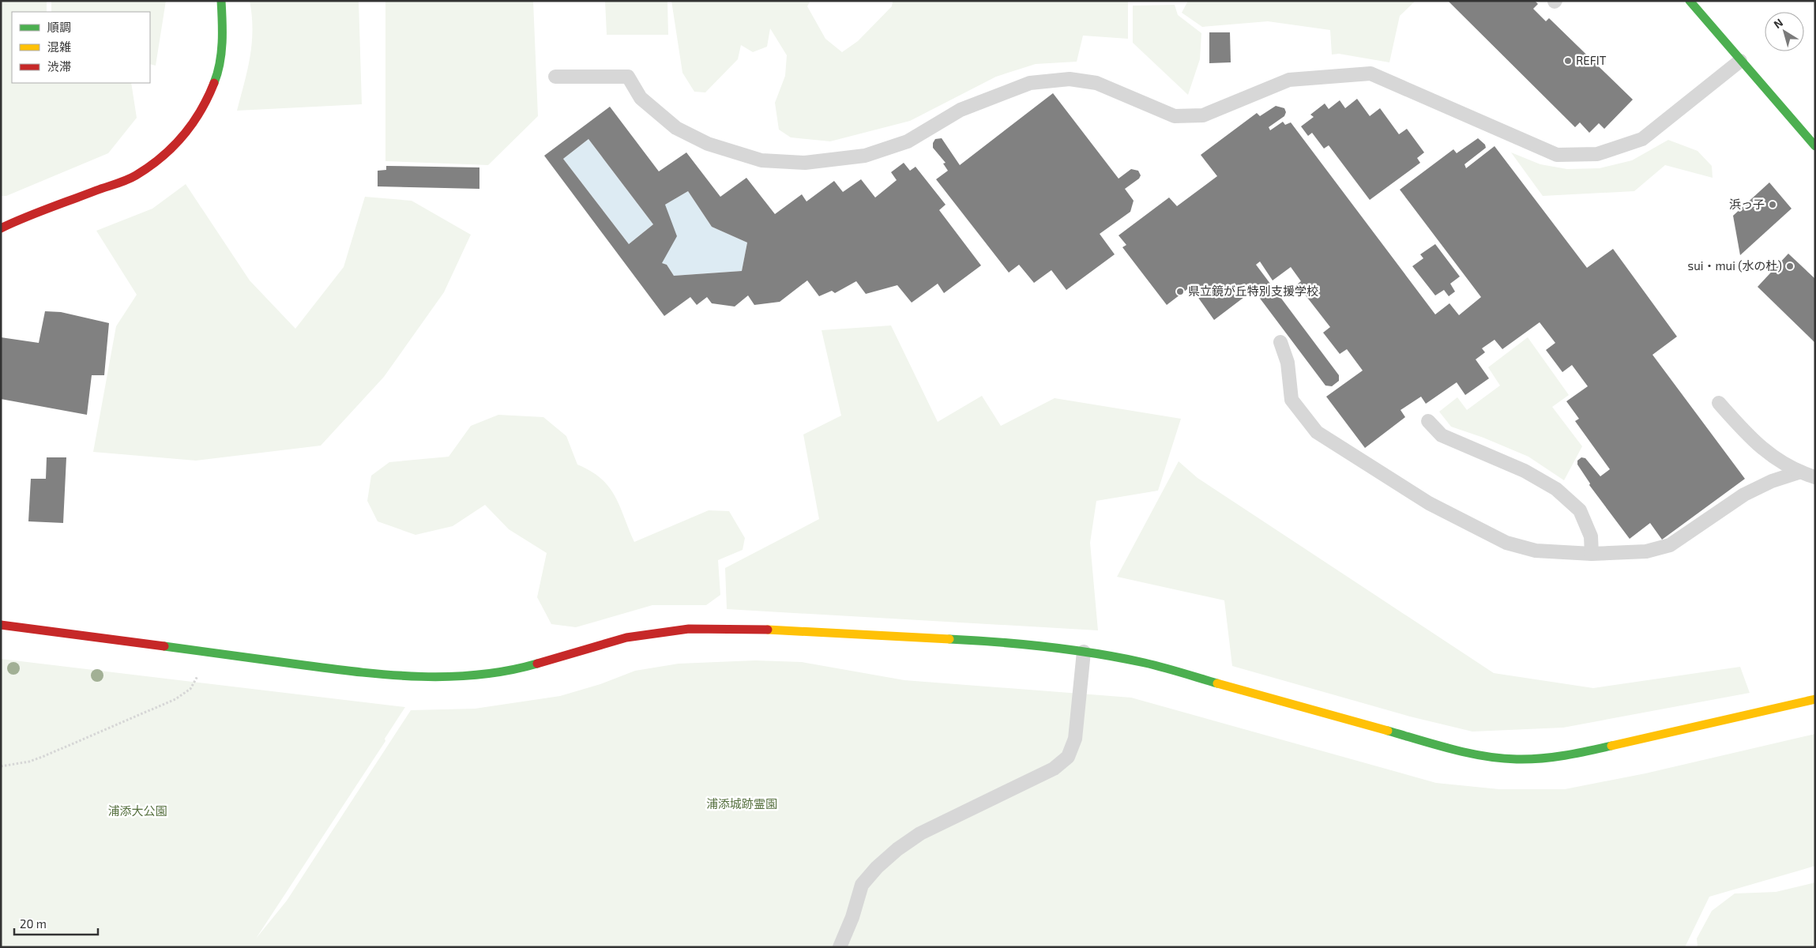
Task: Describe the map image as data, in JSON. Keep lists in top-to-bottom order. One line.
{"parks":["浦添城跡霊園","浦添大公園"],"places":["REFIT","浜っ子","sui・mui (水の杜)","県立鏡が丘特別支援学校"],"legend":["順調","混雑","渋滞"],"scale_bar":"20 m","north":"top left"}
